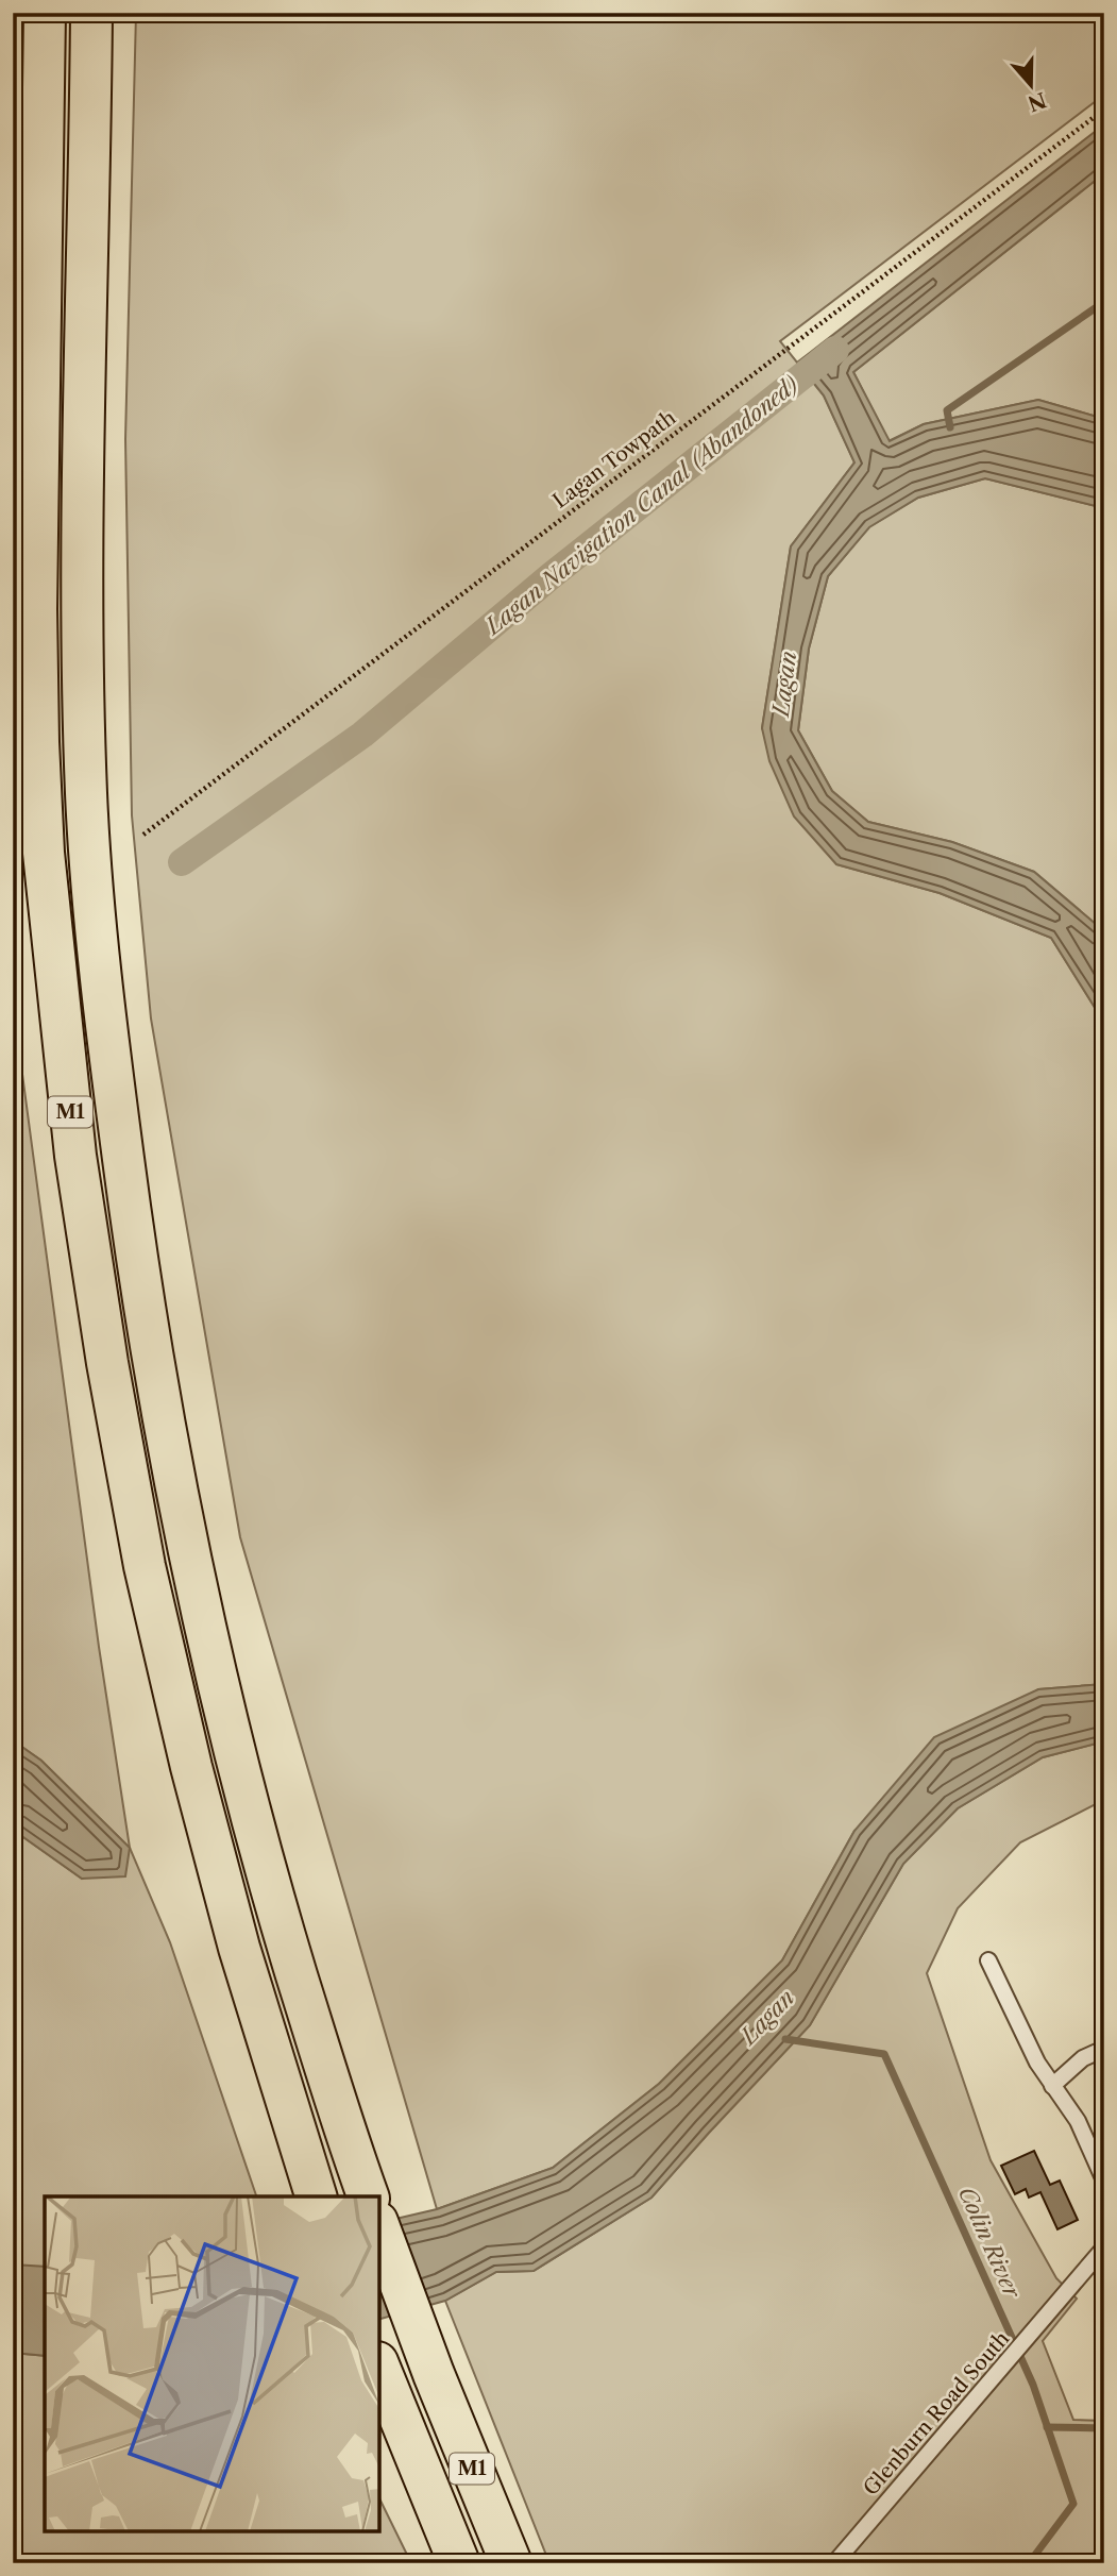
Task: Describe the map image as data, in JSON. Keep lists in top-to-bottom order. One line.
{"streets":{"highway":["M1"],"lane":["Glenburn Road South"],"path":["Lagan Towpath"]},"water":["Lagan Navigation Canal (Abandoned)","Lagan","Colin River"],"north":"bottom"}
